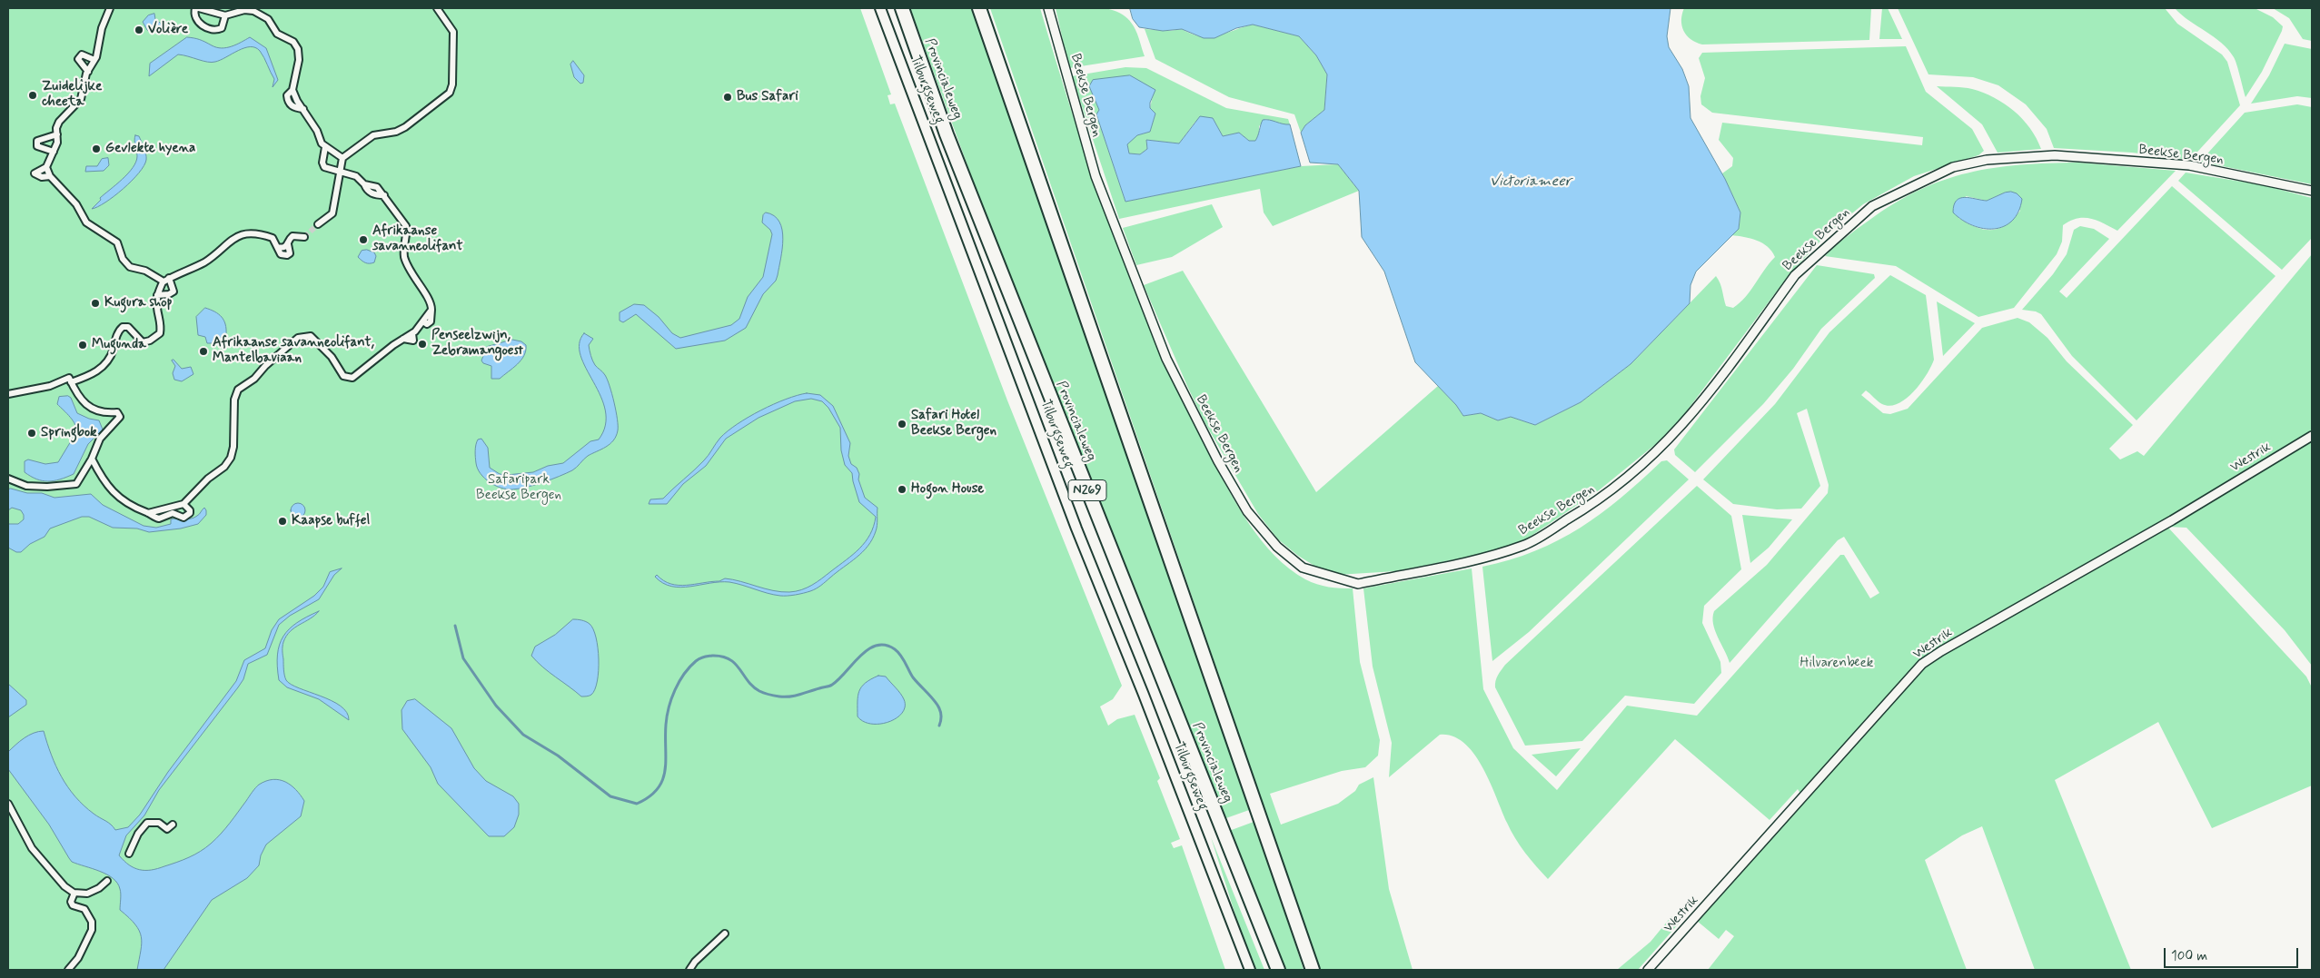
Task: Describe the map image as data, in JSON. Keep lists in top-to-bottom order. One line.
{"streets":{"highway":["Provincialeweg","N269"],"street":["Tilburgseweg","Beekse Bergen","Westrik"]},"water":["Victoriameer"],"parks":["Safaripark Beekse Bergen","Hilvarenbeek"],"places":["Volière","Zuidelijke cheeta","Bus Safari","Gevlekte hyena","Afrikaanse savanneolifant","Kugura shop","Penseelzwijn, Zebramangoest","Mugunda","Afrikaanse savanneolifant, Mantelbaviaan","Safari Hotel Beekse Bergen","Springbok","Hogon House","Kaapse buffel"],"scale_bar":"100 m"}
